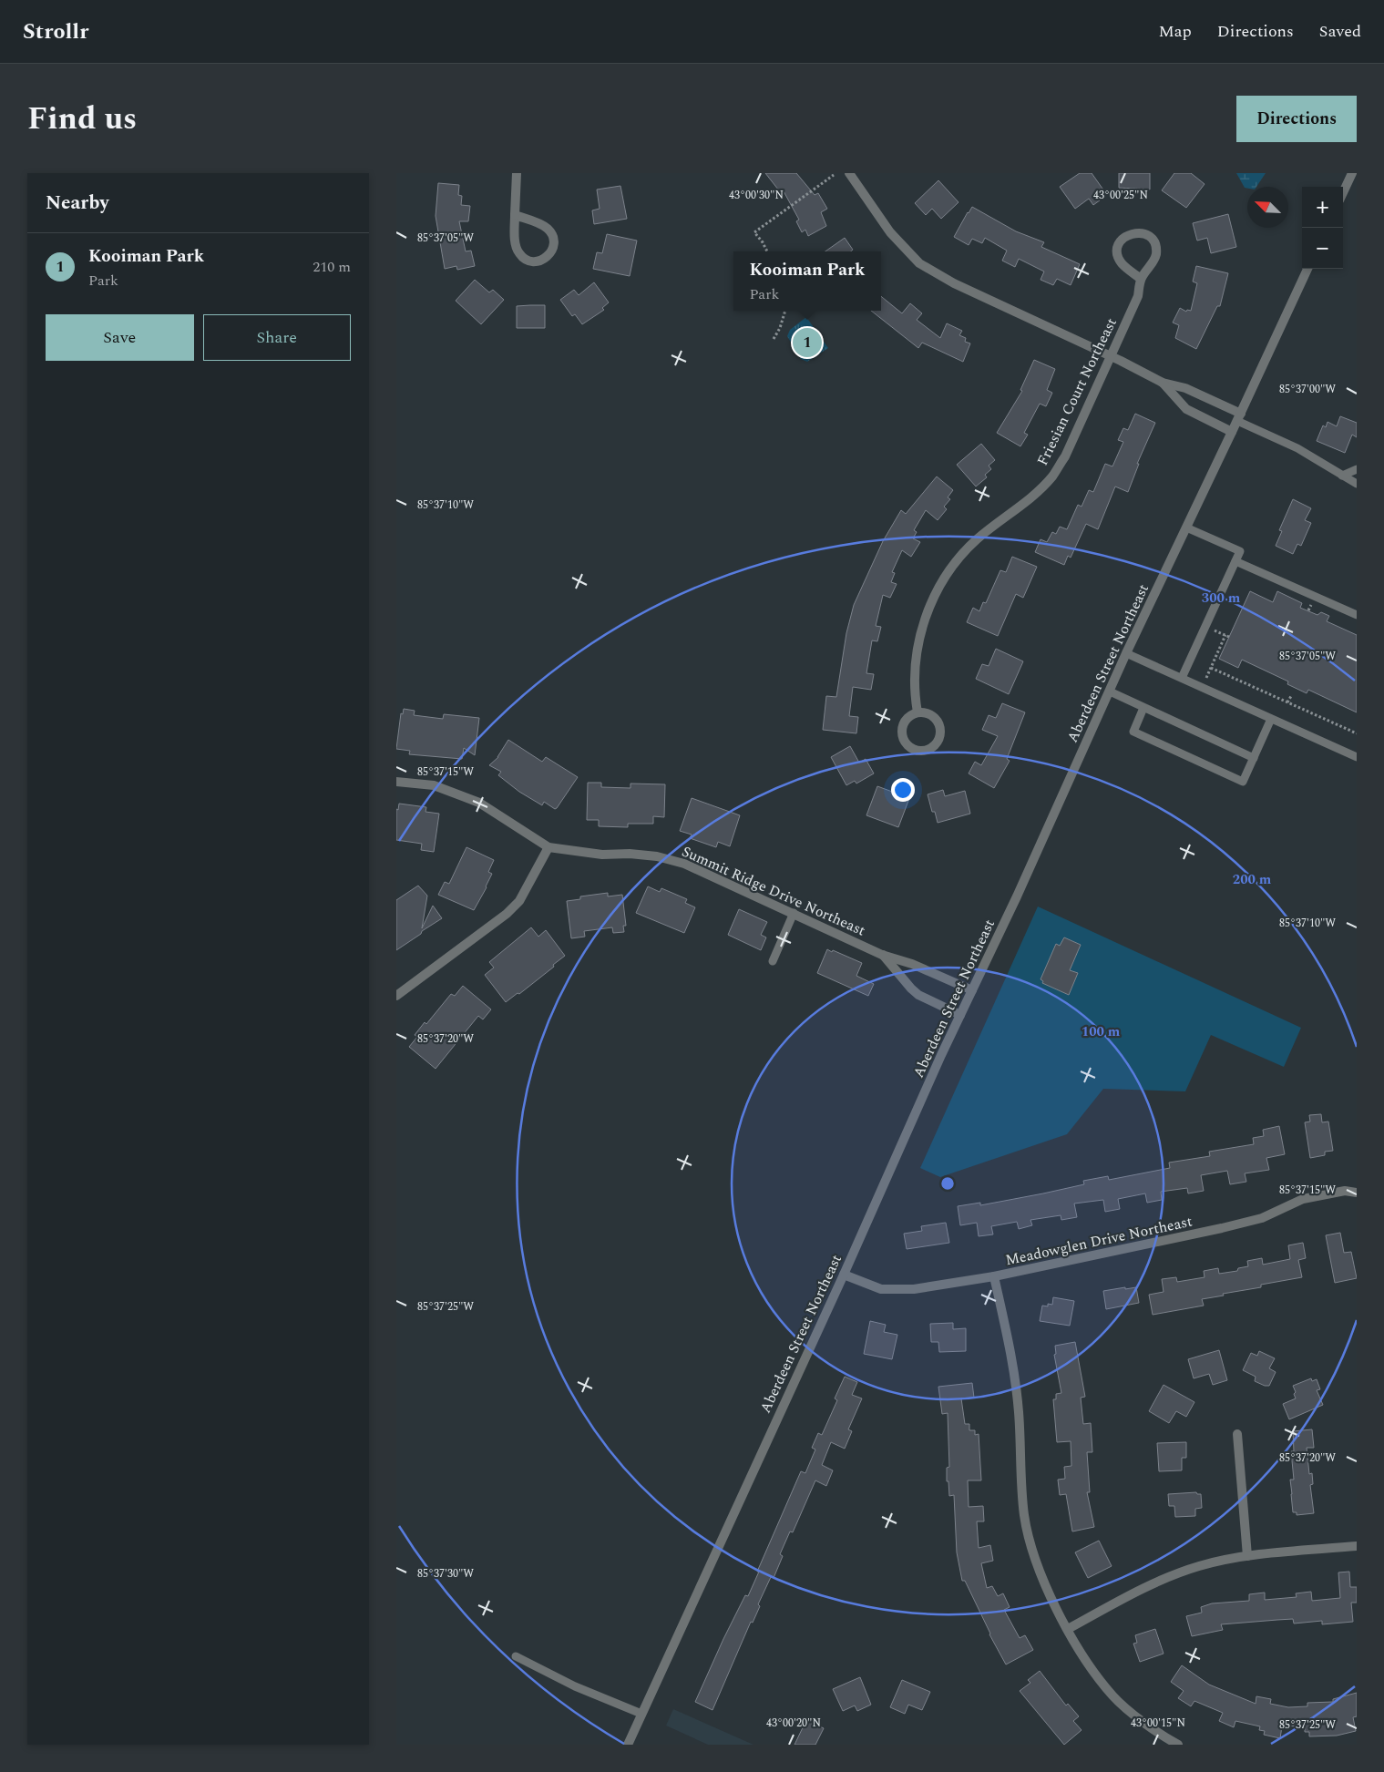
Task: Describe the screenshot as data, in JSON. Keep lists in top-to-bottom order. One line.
{"streets":{"street":["Friesian Court Northeast","Aberdeen Street Northeast","Summit Ridge Drive Northeast","Meadowglen Drive Northeast"]},"crossings":[["Aberdeen Street Northeast","Summit Ridge Drive Northeast"],["Aberdeen Street Northeast","Meadowglen Drive Northeast"]],"north":"top left","page":{"header":"Strollr","nav":["Map","Directions","Saved"],"title":"Find us","buttons":["Directions",["Save","Share"]],"heading":"Nearby","map_buttons":["+","−"],"list":[{"mark":"1","name":"Kooiman Park","note":"Park","value":"210 m"}],"popup":["Kooiman Park","Park"],"pins":"1"},"coordinates":["43°00'30\"N","43°00'25\"N","85°37'05\"W","85°37'00\"W","85°37'10\"W","85°37'15\"W","85°37'20\"W","85°37'25\"W","85°37'30\"W","43°00'20\"N","43°00'15\"N"],"rings":["300 m","200 m","100 m"]}
